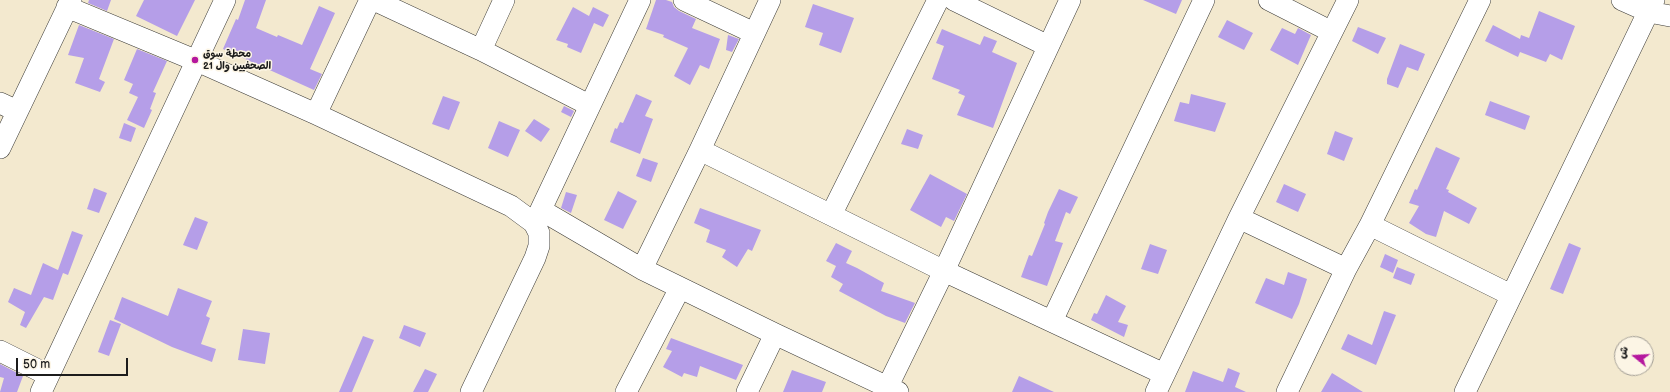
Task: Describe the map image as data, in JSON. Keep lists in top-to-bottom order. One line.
{"places":["محطة سوق الصحفيين وال 21"],"scale_bar":"50 m","north":"left"}
